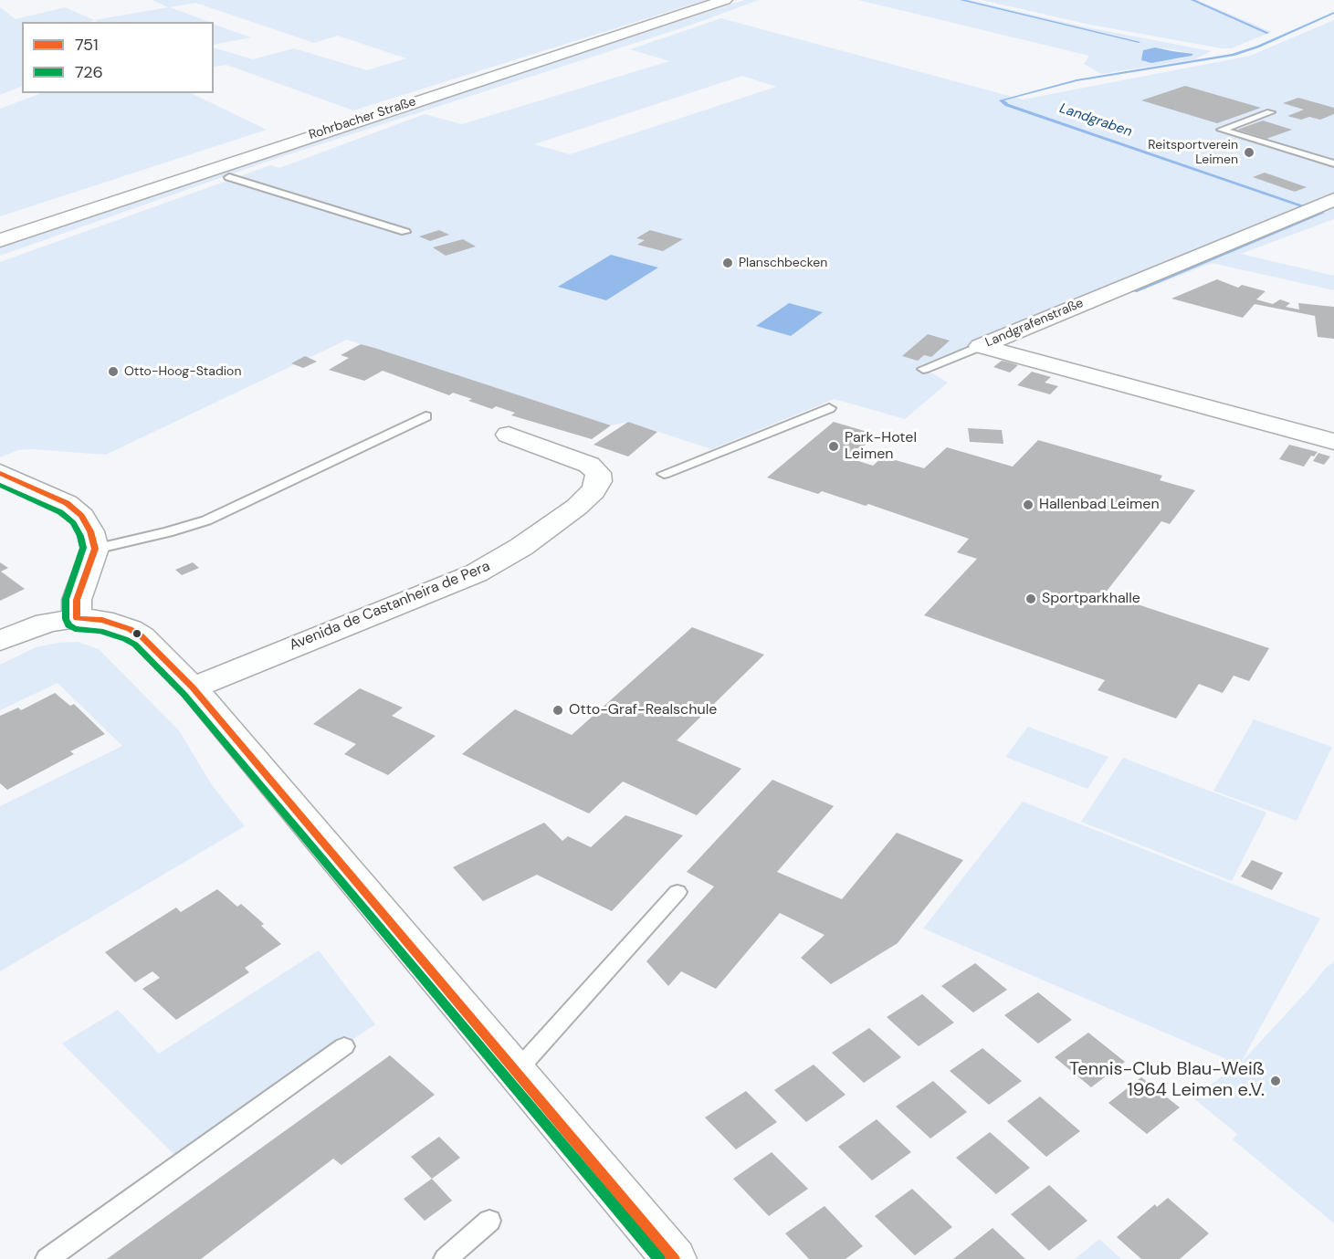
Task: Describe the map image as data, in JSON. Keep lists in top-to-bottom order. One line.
{"streets":{"street":["Rohrbacher Straße","Landgrafenstraße","Avenida de Castanheira de Pera"]},"water":["Landgraben"],"places":["Reitsportverein Leimen","Planschbecken","Otto-Hoog-Stadion","Park-Hotel Leimen","Hallenbad Leimen","Sportparkhalle","Otto-Graf-Realschule","Tennis-Club Blau-Weiß 1964 Leimen e.V."],"lines":["transit line 751","transit line 726"],"legend":["751","726"]}
